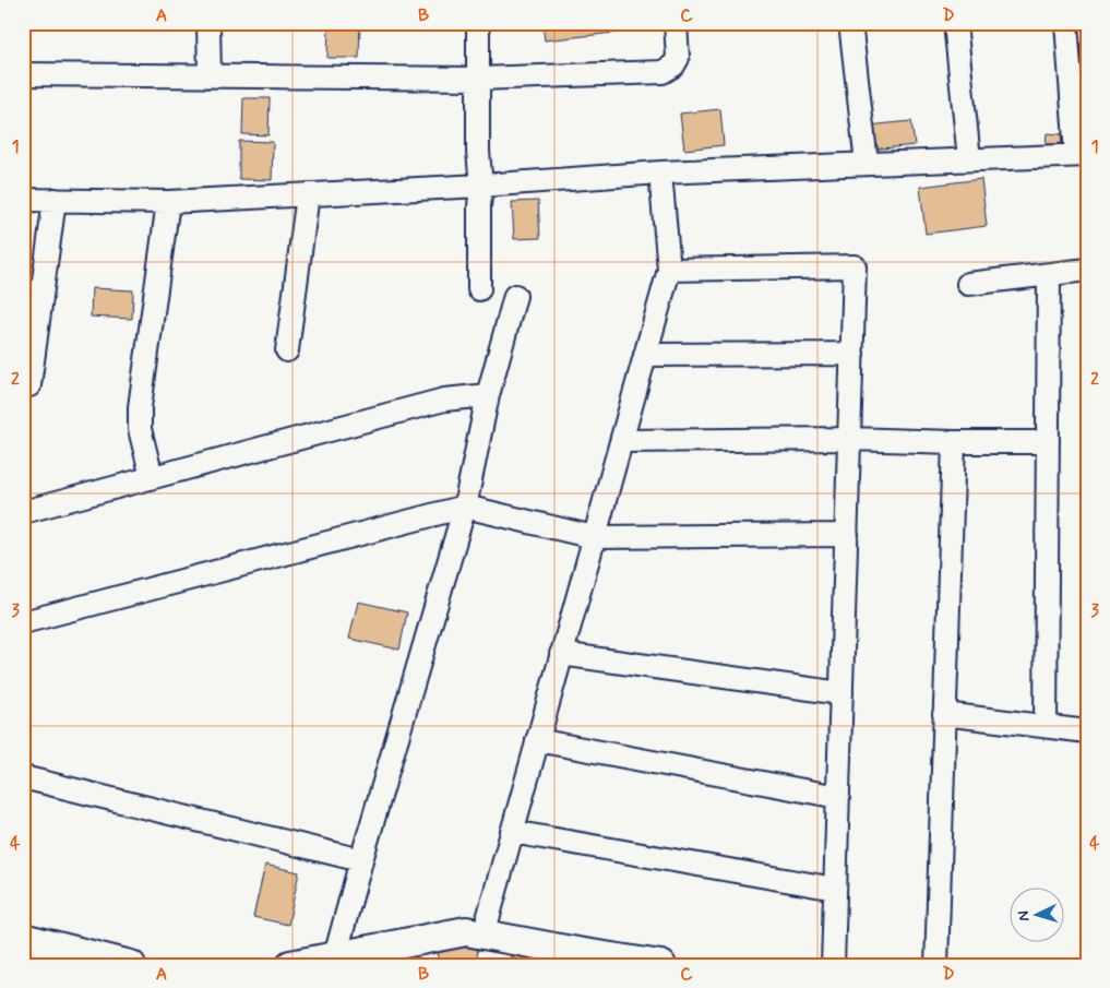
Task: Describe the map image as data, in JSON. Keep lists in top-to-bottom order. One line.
{"north":"left","grid":{"columns":["A","B","C","D"],"rows":["1","2","3","4"]}}
